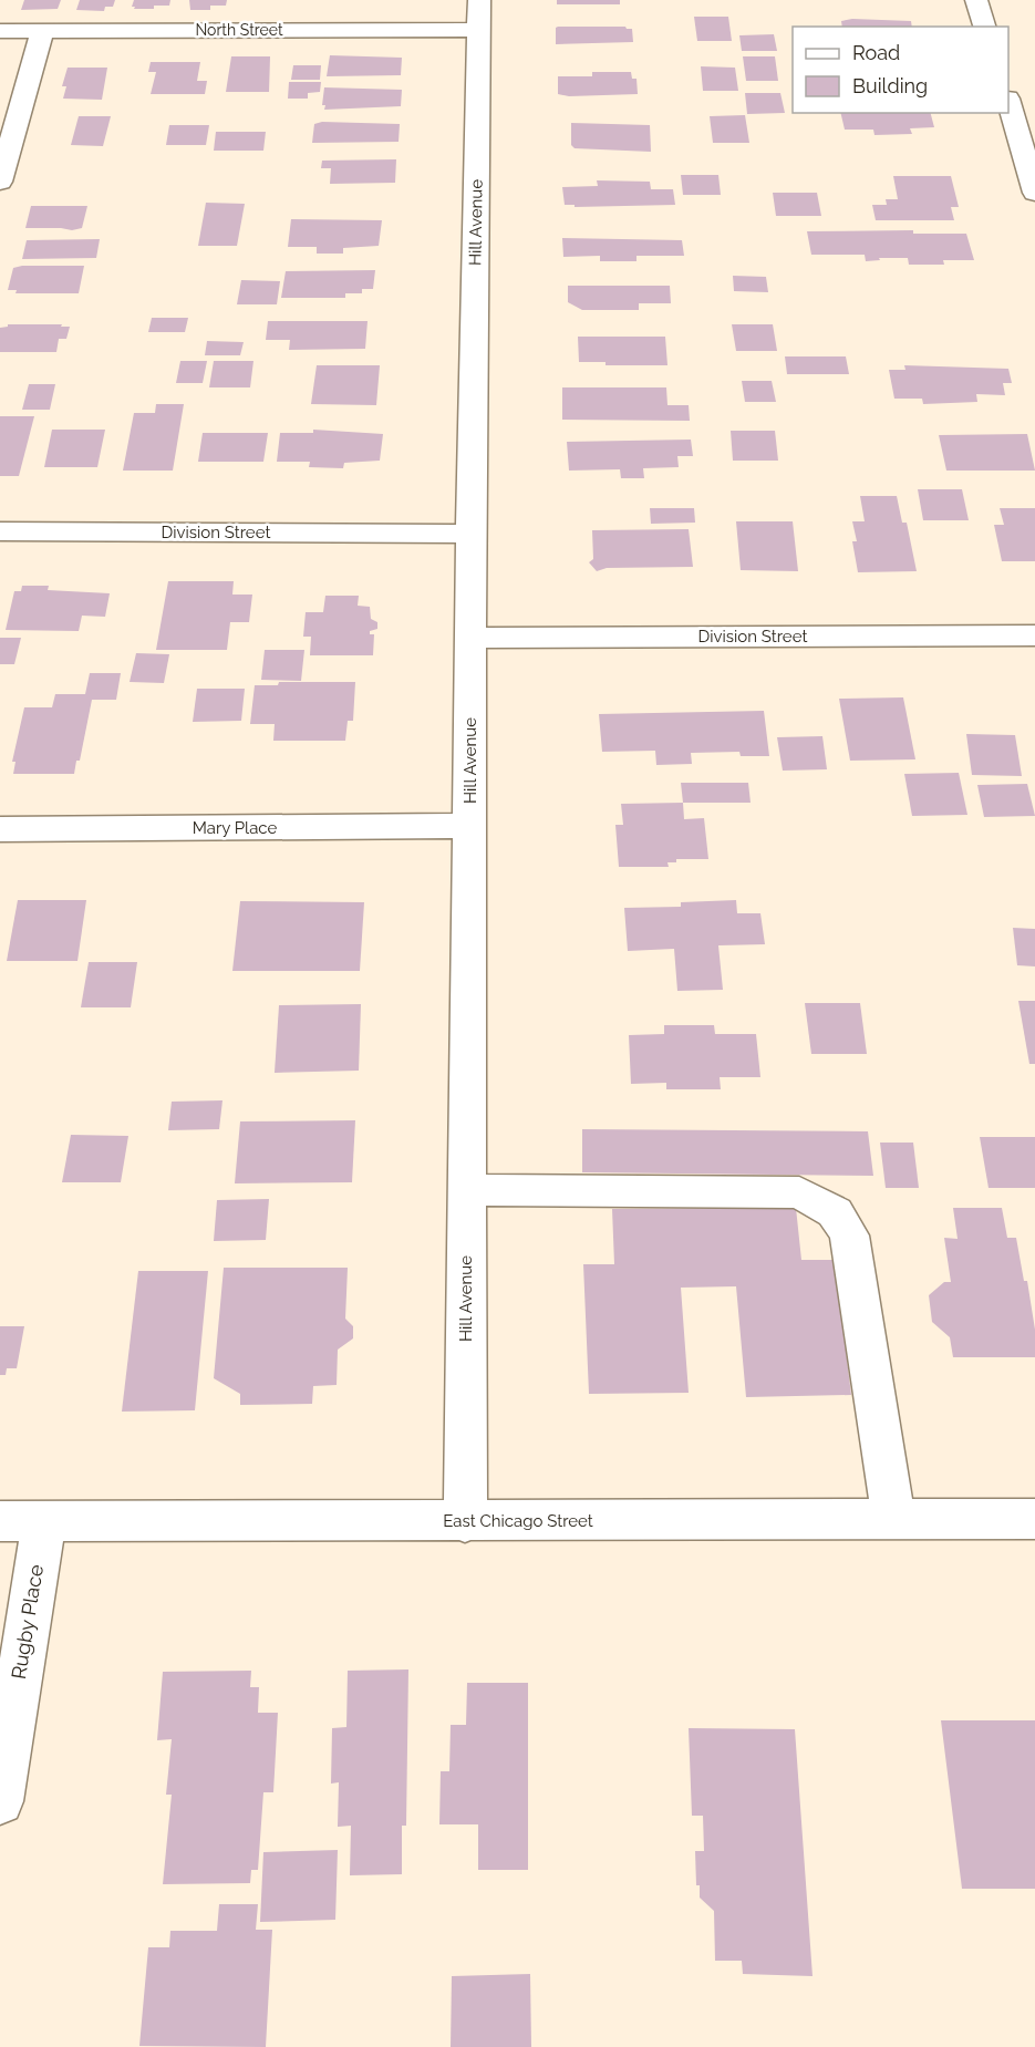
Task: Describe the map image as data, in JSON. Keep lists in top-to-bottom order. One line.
{"streets":{"street":["North Street","Hill Avenue","Division Street","Mary Place","East Chicago Street","Rugby Place"]},"crossings":[["North Street","Hill Avenue"],["Hill Avenue","Division Street"],["Hill Avenue","Mary Place"],["Hill Avenue","East Chicago Street"],["East Chicago Street","Rugby Place"]],"legend":["Road","Building"]}
